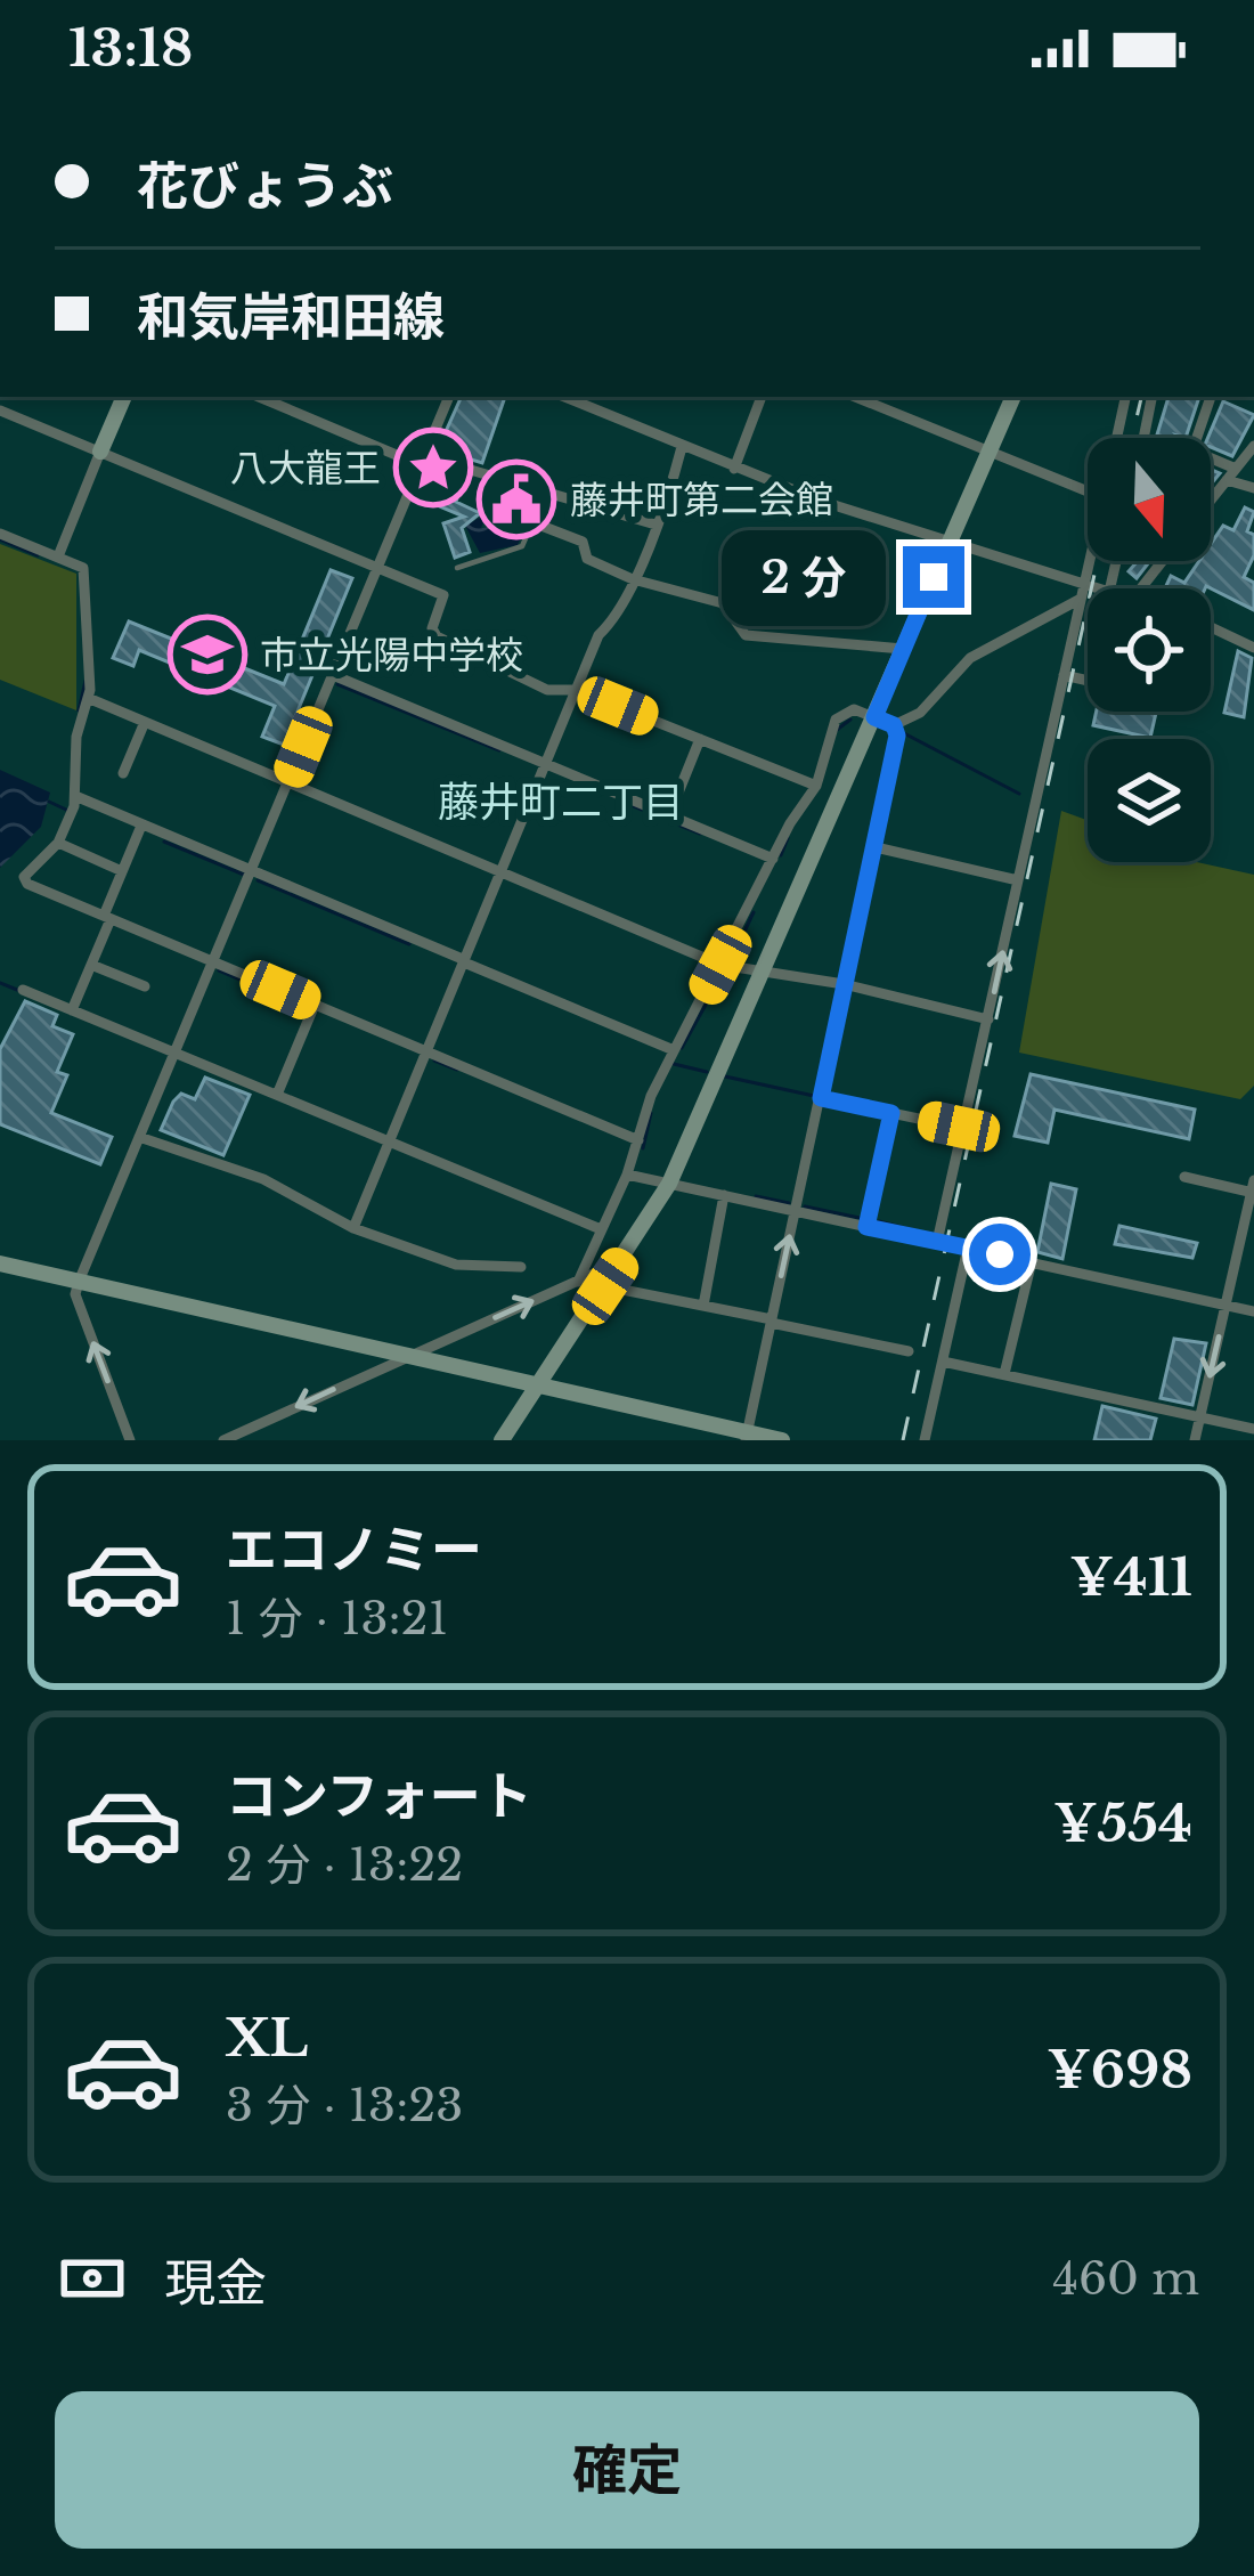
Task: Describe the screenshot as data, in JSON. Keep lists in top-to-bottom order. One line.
{"districts":["藤井町二丁目"],"places":{"place":["八大龍王"],"public building":["藤井町第二会館"],"school or university":["市立光陽中学校"]},"north":"bottom","page":{"status":"13:18","banner":["花びょうぶ","和気岸和田線"],"bubble":"2 分","list":[{"name":"エコノミー","note":"1 分 · 13:21","value":"¥411"},{"name":"コンフォート","note":"2 分 · 13:22","value":"¥554"},{"name":"XL","note":"3 分 · 13:23","value":"¥698"}],"pay":["現金","460 m"],"buttons":"確定"}}
